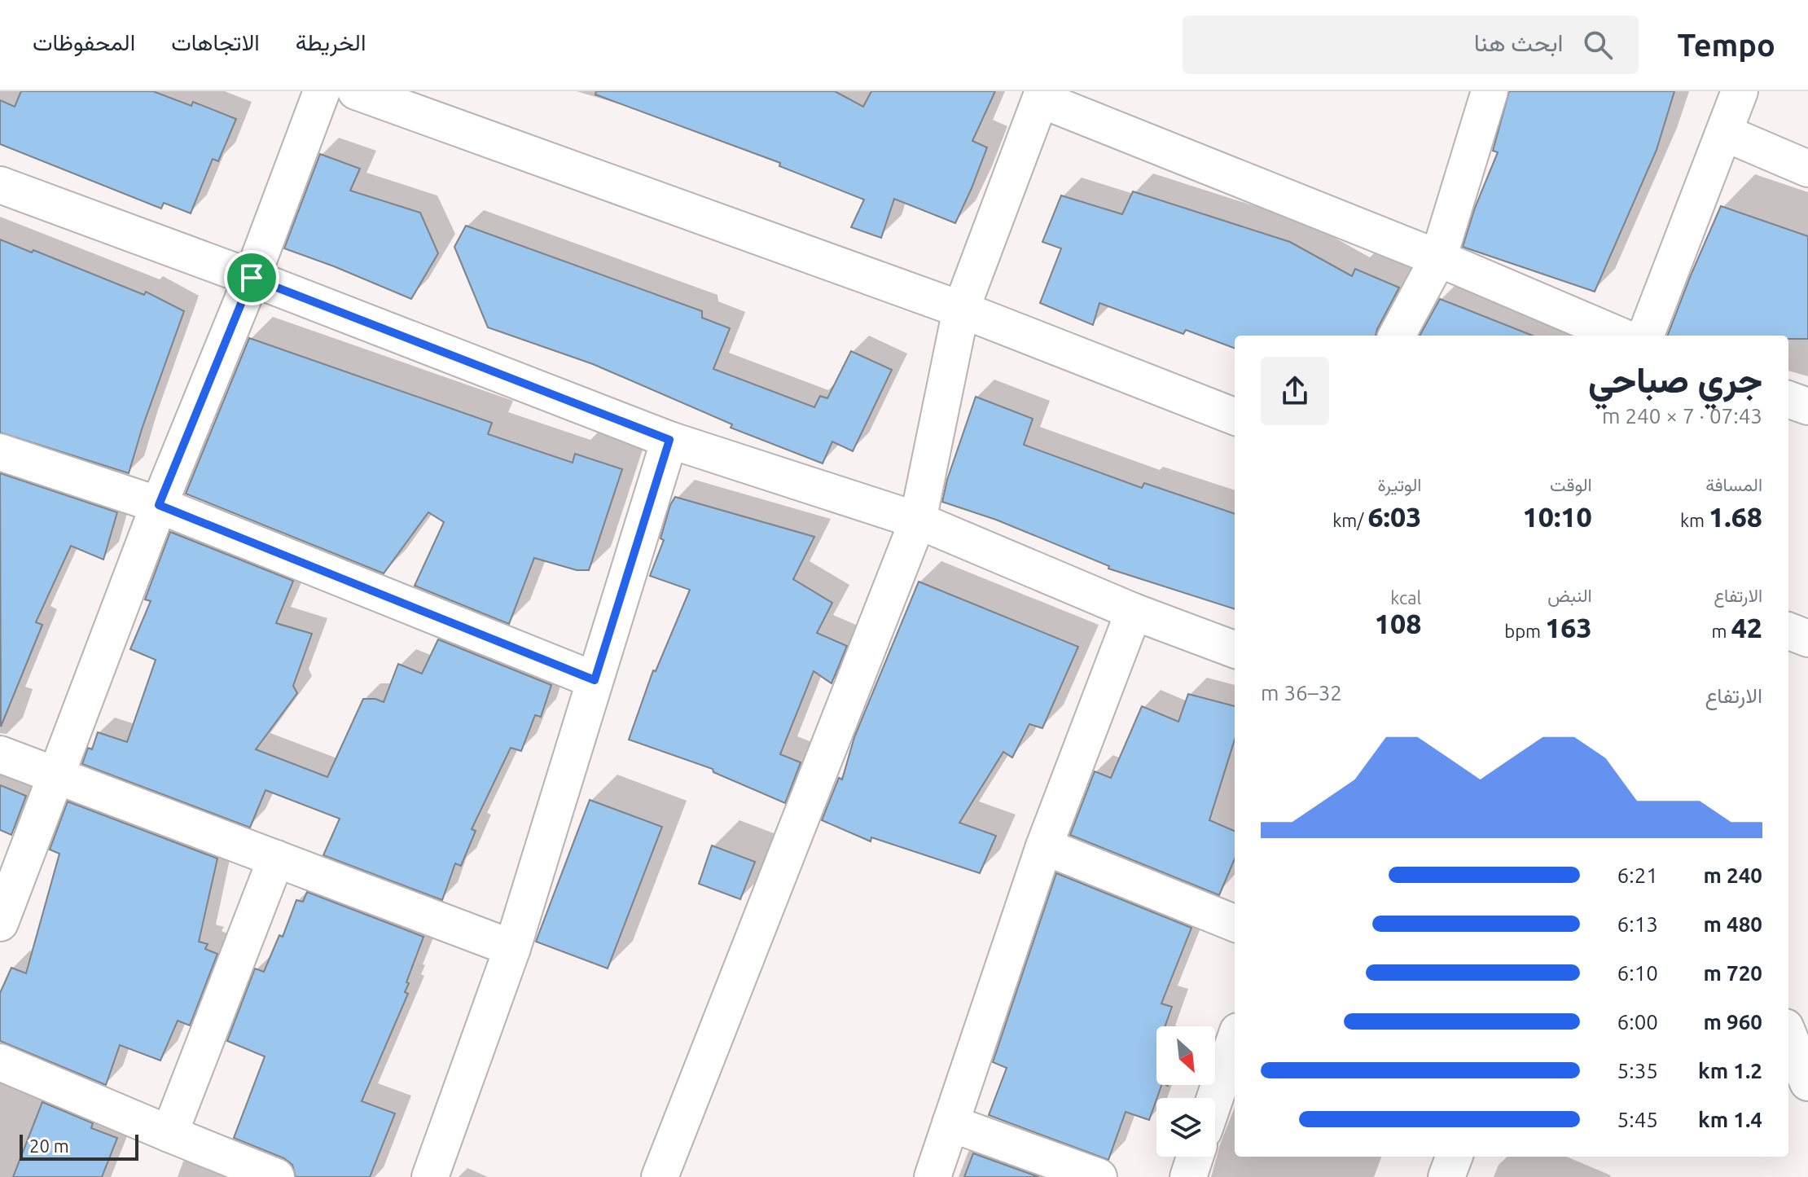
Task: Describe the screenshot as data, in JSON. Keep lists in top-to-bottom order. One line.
{"scale_bar":"20 m","north":"bottom right","page":{"header":"Tempo","search":"ابحث هنا","nav":["الخريطة","الاتجاهات","المحفوظات"],"heading":["جري صباحي","07:43 · 7 × 240 m"],"stats":[["المسافة","1.68 km"],["الوقت","10:10"],["الوتيرة","6:03 /km"],["الارتفاع","42 m"],["النبض","163 bpm"],["kcal","108"]],"chart":["الارتفاع","32–36 m"],"list":[{"name":"240 m","note":"6:21"},{"name":"480 m","note":"6:13"},{"name":"720 m","note":"6:10"},{"name":"960 m","note":"6:00"},{"name":"1.2 km","note":"5:35"},{"name":"1.4 km","note":"5:45"}],"scale":"20 m"}}
